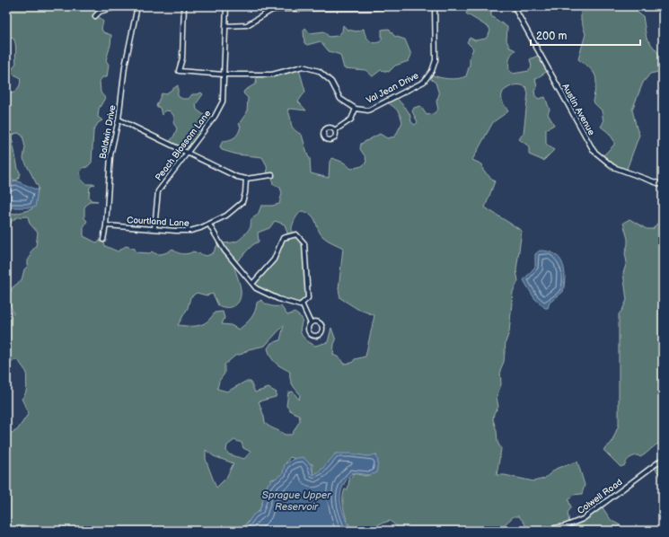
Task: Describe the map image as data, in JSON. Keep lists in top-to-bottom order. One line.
{"streets":{"street":["Val Jean Drive","Austin Avenue","Baldwin Drive","Peach Blossom Lane","Courtland Lane","Colwell Road"]},"crossings":[["Baldwin Drive","Courtland Lane"],["Peach Blossom Lane","Courtland Lane"]],"water":["Sprague Upper Reservoir"],"scale_bar":"200 m"}
